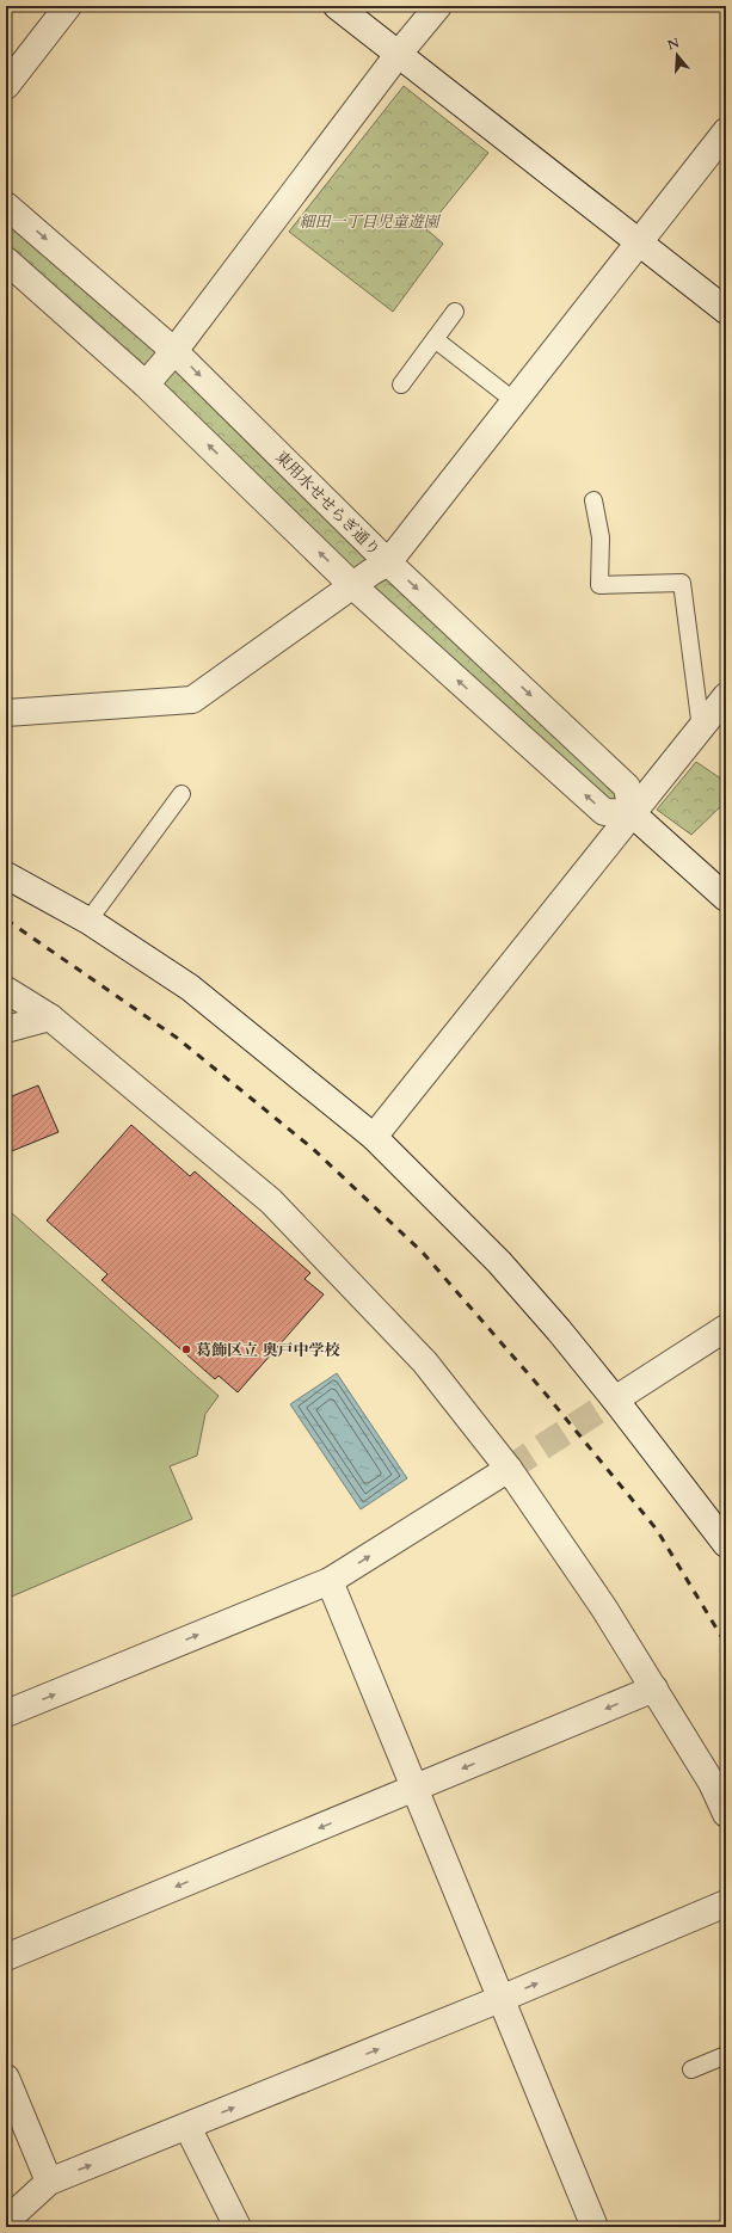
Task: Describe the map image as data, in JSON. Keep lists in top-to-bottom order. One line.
{"streets":{"street":["東用水せせらぎ通り"]},"parks":["細田一丁目児童遊園"],"places":["葛飾区立 奥戸中学校"],"north":"top"}
